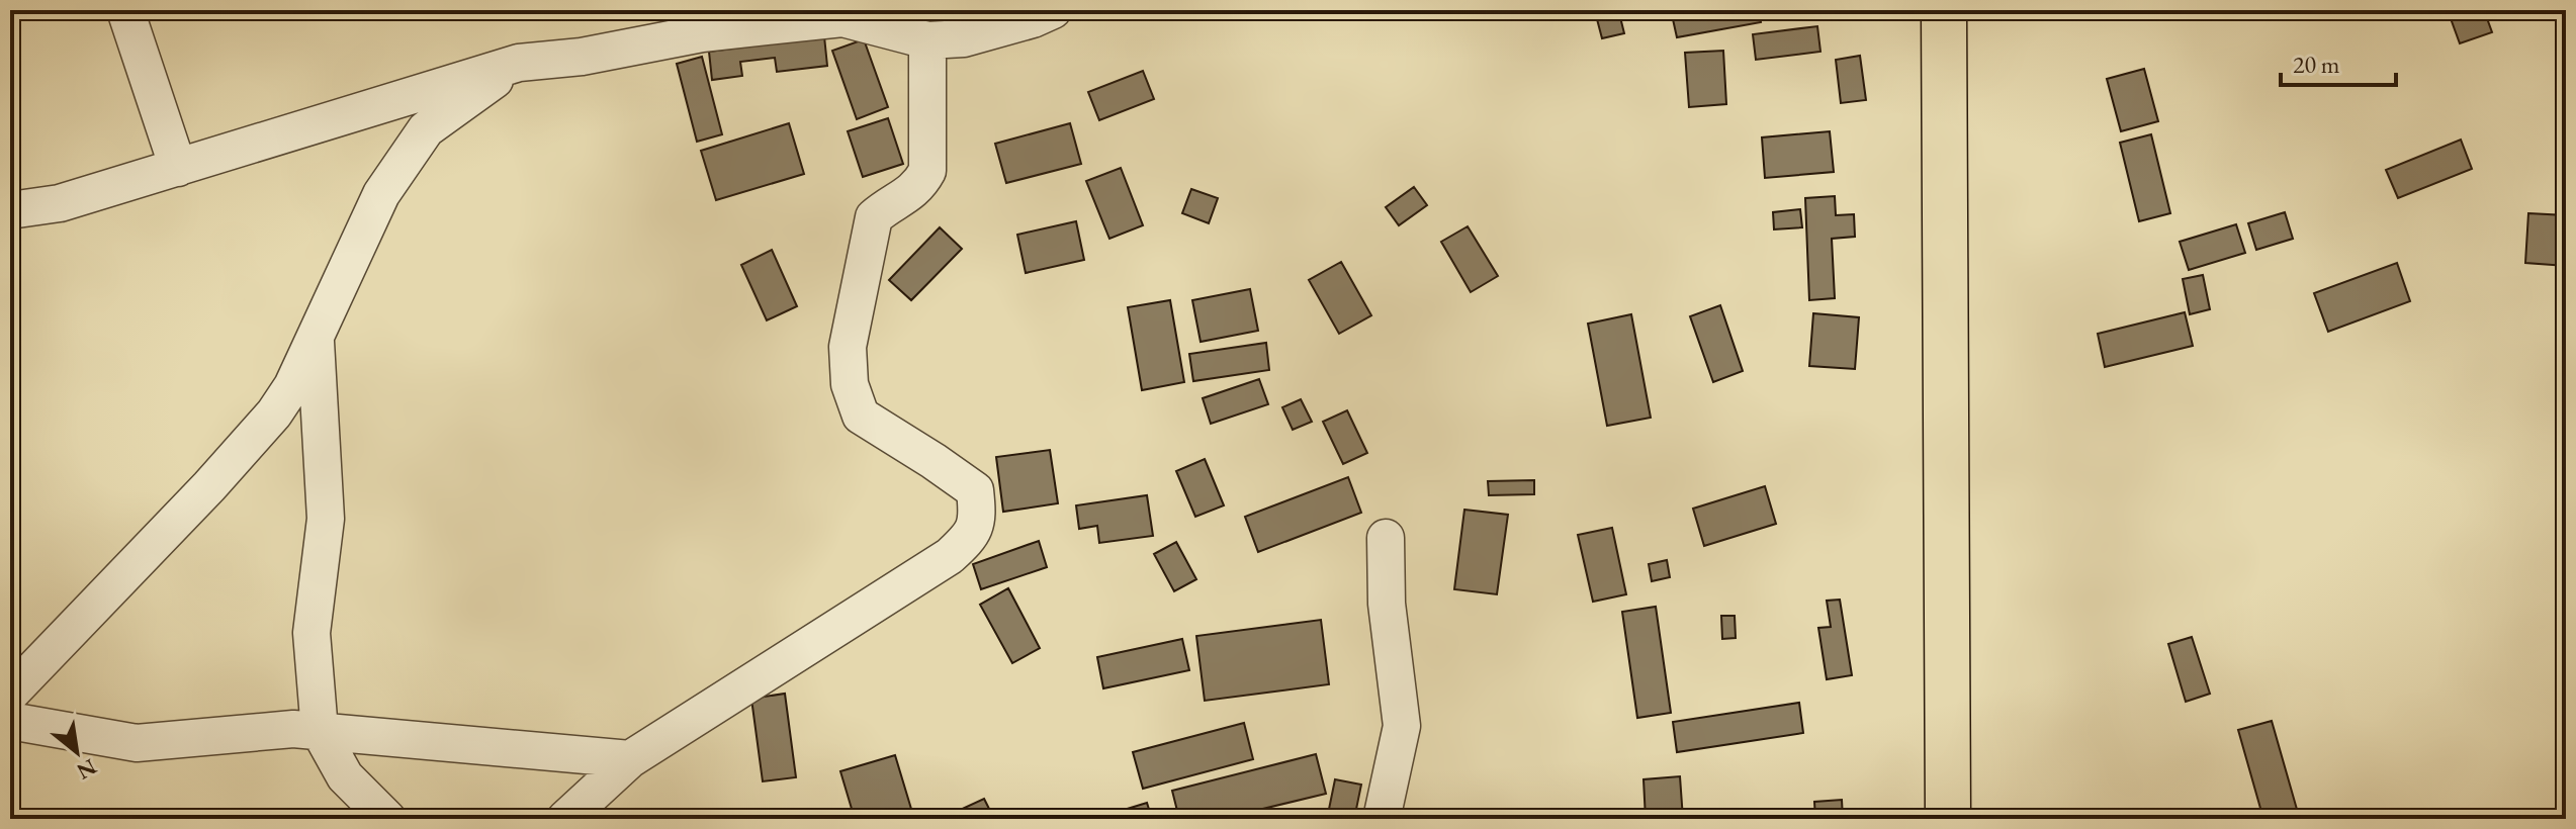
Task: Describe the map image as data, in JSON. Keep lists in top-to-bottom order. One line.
{"scale_bar":"20 m","north":"bottom right"}
